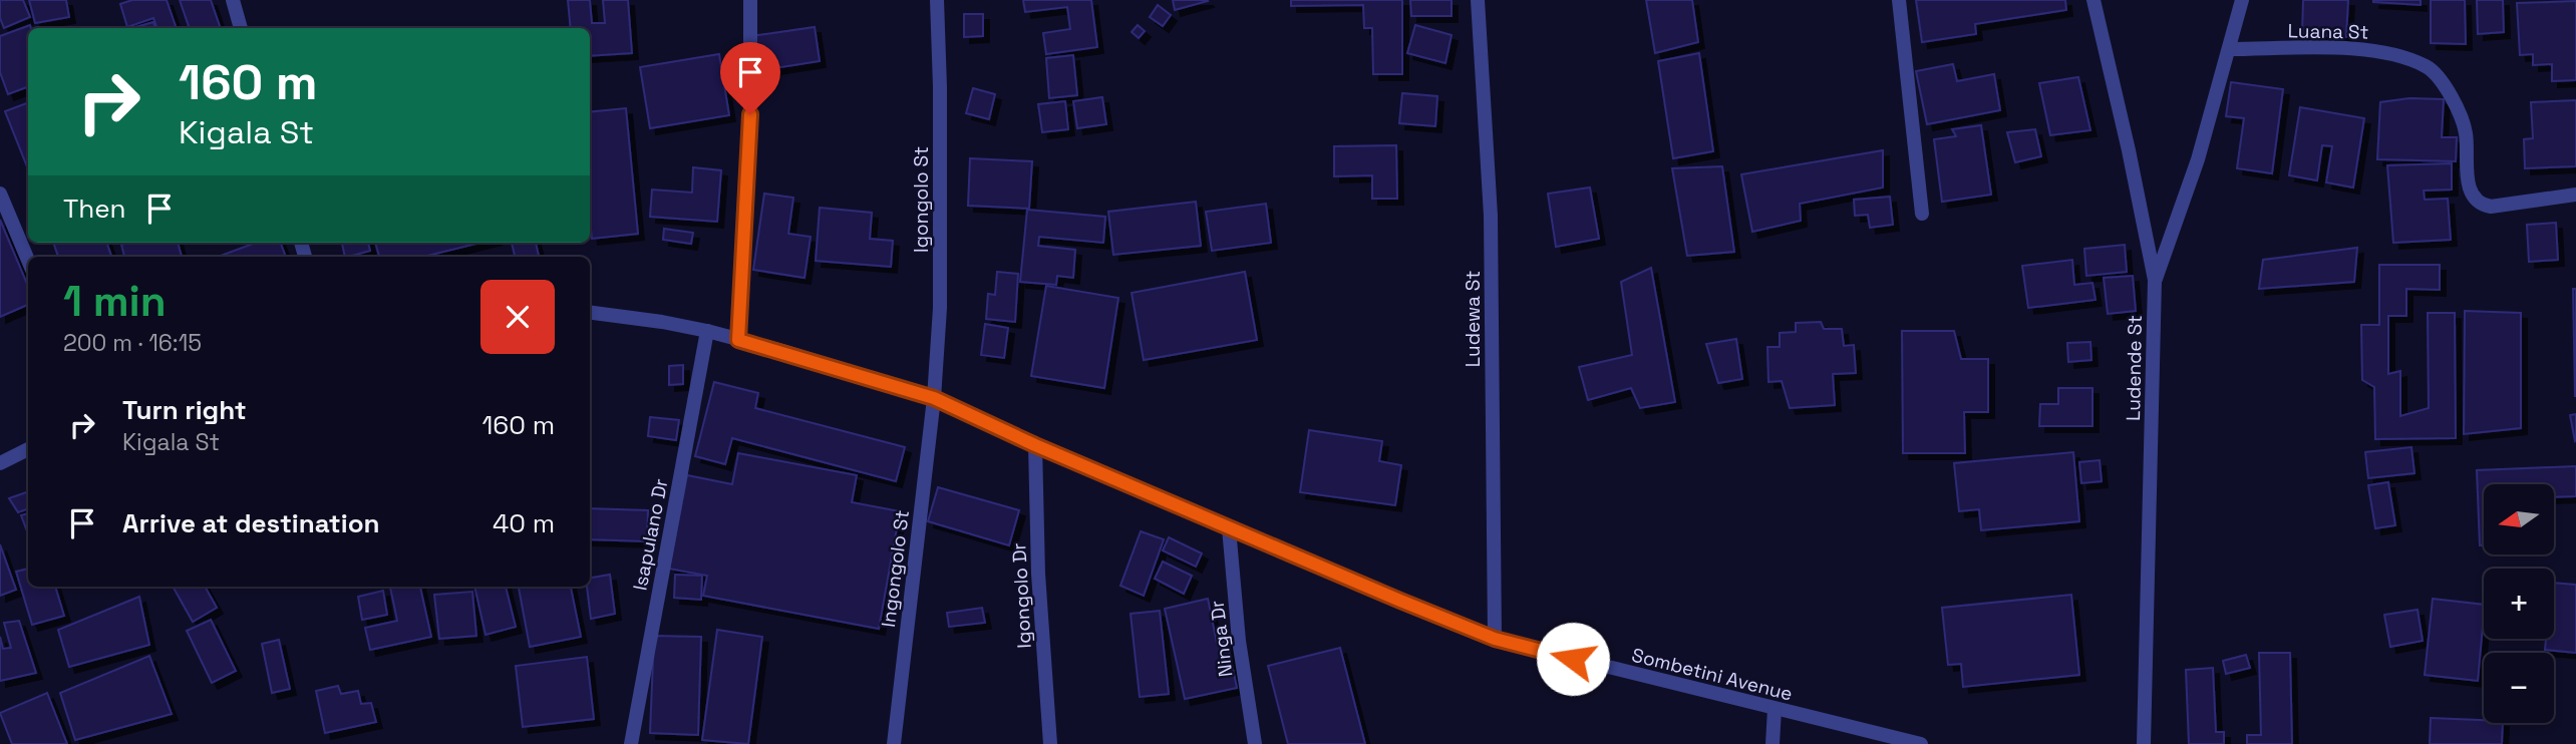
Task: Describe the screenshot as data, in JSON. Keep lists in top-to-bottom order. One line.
{"streets":{"street":["Luana St","Igongolo St","Ludewa St","Ludende St","Isapulano Dr","Ingongolo St","Igongolo Dr","Ninga Dr","Sombetini Avenue"]},"crossings":[["Igongolo St","Ingongolo St"],["Igongolo St","Sombetini Avenue"],["Ludewa St","Sombetini Avenue"],["Isapulano Dr","Sombetini Avenue"],["Ingongolo St","Sombetini Avenue"],["Igongolo Dr","Sombetini Avenue"],["Ninga Dr","Sombetini Avenue"]],"north":"left","page":{"turn":["160 m","Kigala St"],"then":"Then","heading":["1 min","200 m · 16:15"],"list":[{"name":"Turn right","note":"Kigala St","value":"160 m"},{"name":"Arrive at destination","value":"40 m"}],"map_buttons":["+","−"]}}
